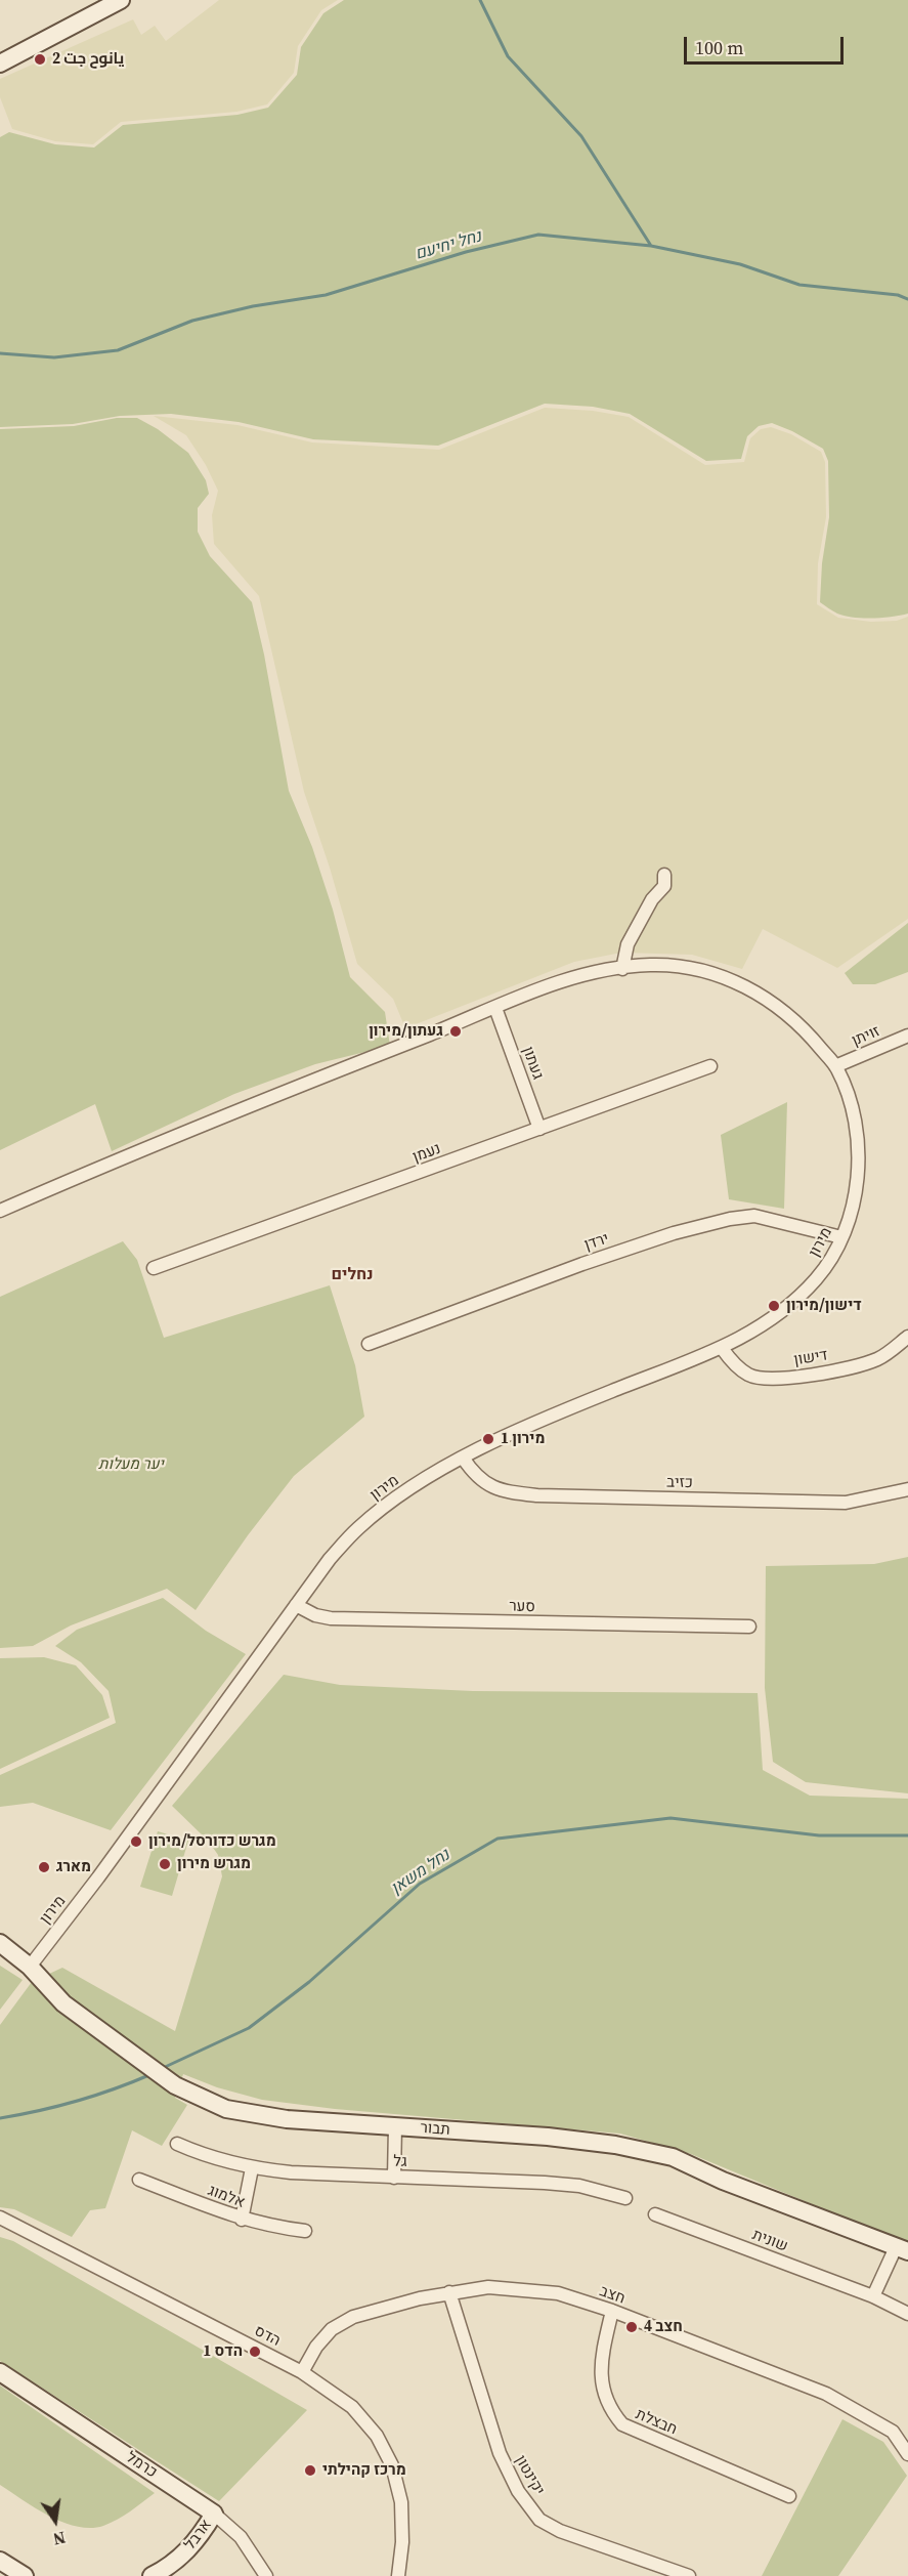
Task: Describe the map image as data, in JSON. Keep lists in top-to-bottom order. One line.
{"streets":{"street":["זויתן","געתון","נעמן","ירדן","מירון","דישון","כזיב","סער","תבור","גל","אלמוג","שונית","חצב","הדס","חבצלת","כרמל","יקינטון","ארבל"]},"crossings":[["זויתן","מירון"],["געתון","נעמן"],["געתון","מירון"],["ירדן","מירון"],["מירון","דישון"],["מירון","כזיב"],["מירון","סער"],["מירון","תבור"],["חצב","הדס"],["חצב","חבצלת"],["חצב","יקינטון"],["כרמל","ארבל"]],"districts":["נחלים"],"water":["נחל יחיעם","נחל משאן"],"parks":["יער מעלות"],"places":["يانوح جت 2","געתון/מירון","דישון/מירון","מירון 1","מגרש כדורסל/מירון","מגרש מירון","מארג","חצב 4","הדס 1","מרכז קהילתי"],"scale_bar":"100 m","north":"bottom"}
